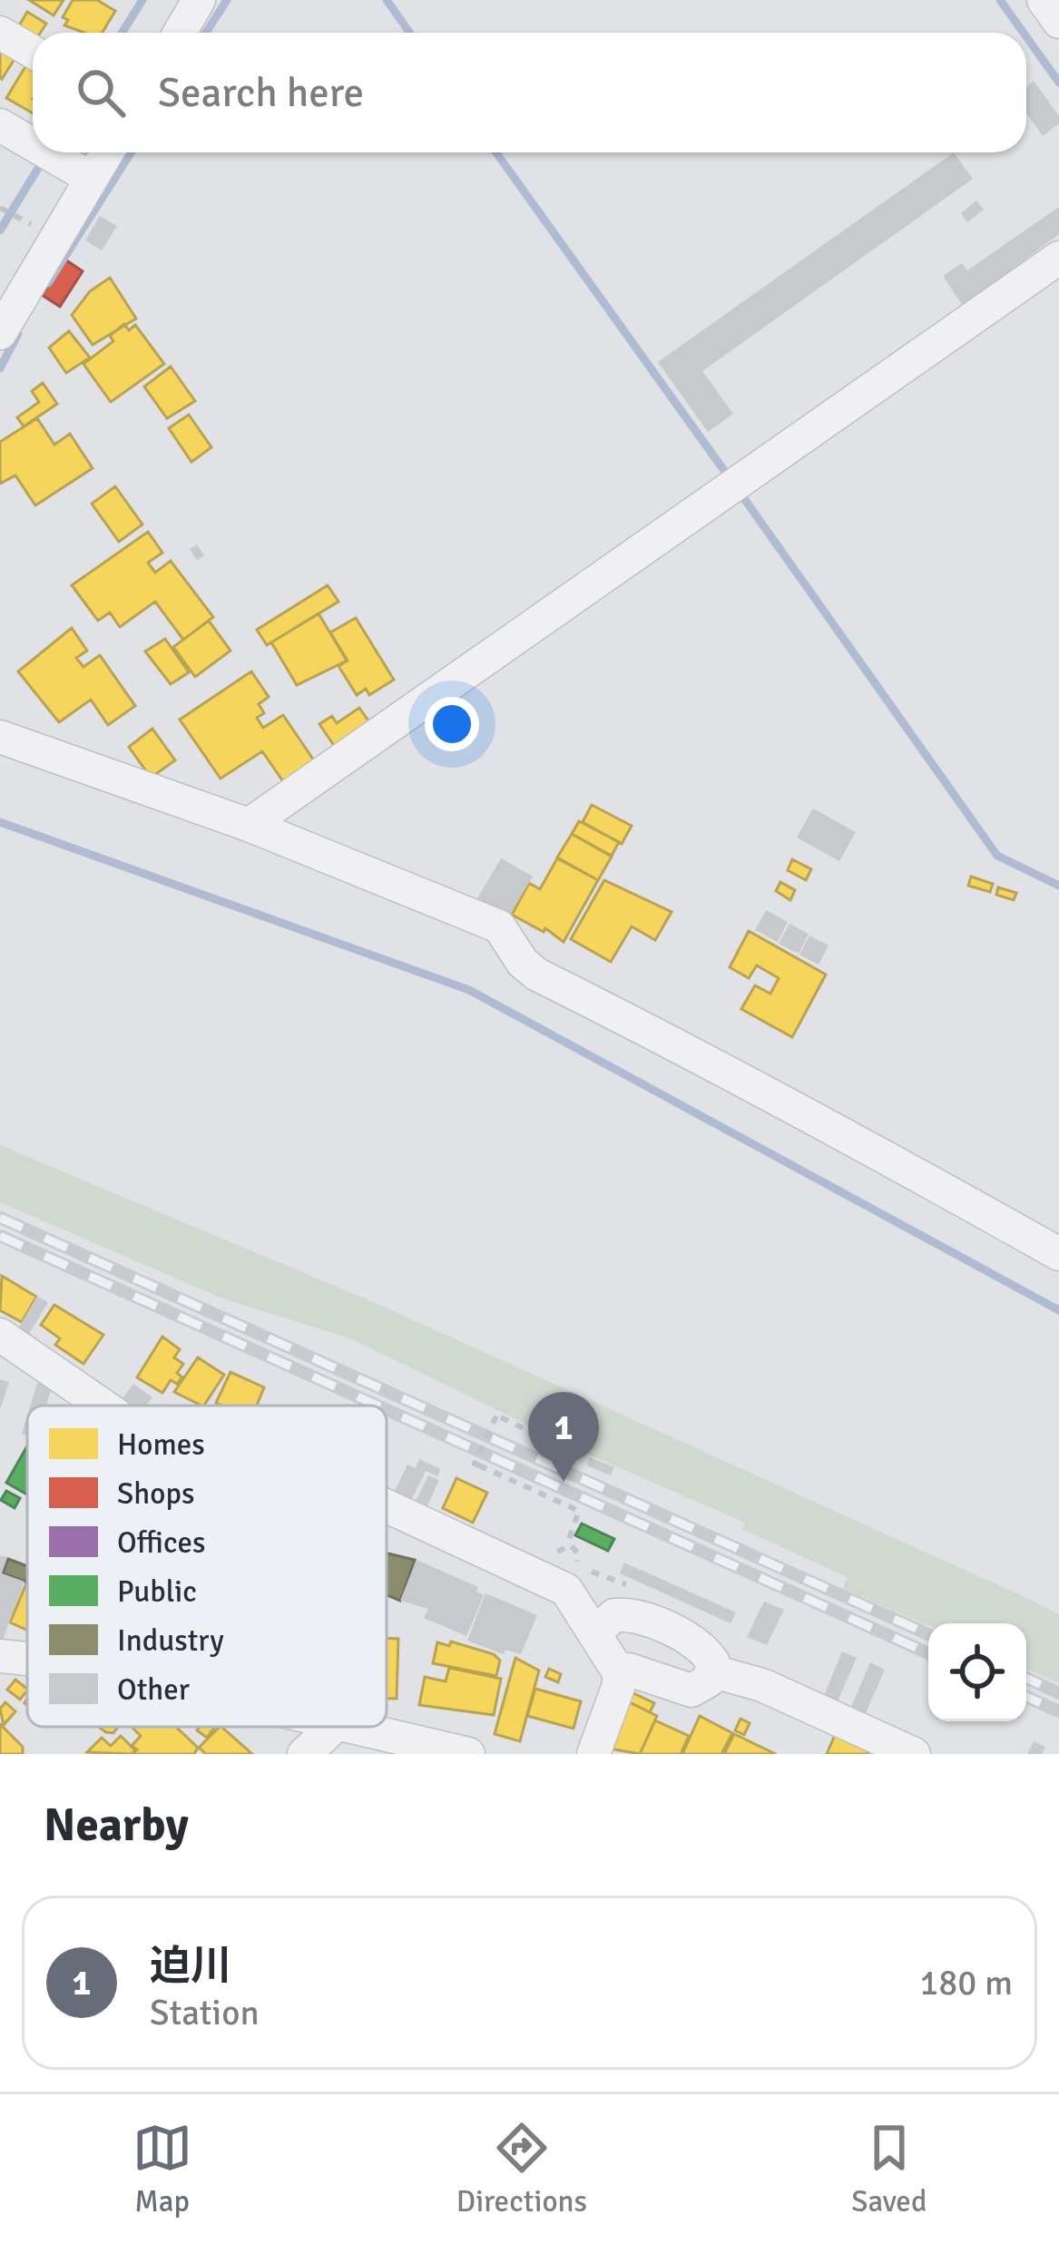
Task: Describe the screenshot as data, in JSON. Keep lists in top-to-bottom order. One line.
{"legend":["Homes","Shops","Offices","Public","Industry","Other"],"page":{"search":"Search here","pins":"1","heading":"Nearby","list":[{"mark":"1","name":"迫川","note":"Station","value":"180 m"}],"nav":["Map","Directions","Saved"]}}
